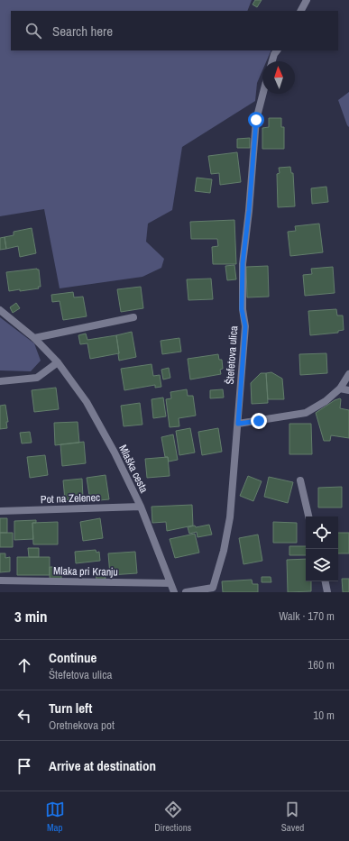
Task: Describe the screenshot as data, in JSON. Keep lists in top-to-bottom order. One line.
{"streets":{"street":["Štefetova ulica","Mlaška cesta","Pot na Zelenec","Mlaka pri Kranju"]},"crossings":[["Mlaška cesta","Pot na Zelenec"],["Mlaška cesta","Mlaka pri Kranju"]],"north":"top","page":{"search":"Search here","heading":["3 min","Walk · 170 m"],"list":[["Continue","Štefetova ulica","160 m"],["Turn left","Oretnekova pot","10 m"],"Arrive at destination"],"nav":["Map","Directions","Saved"]}}
